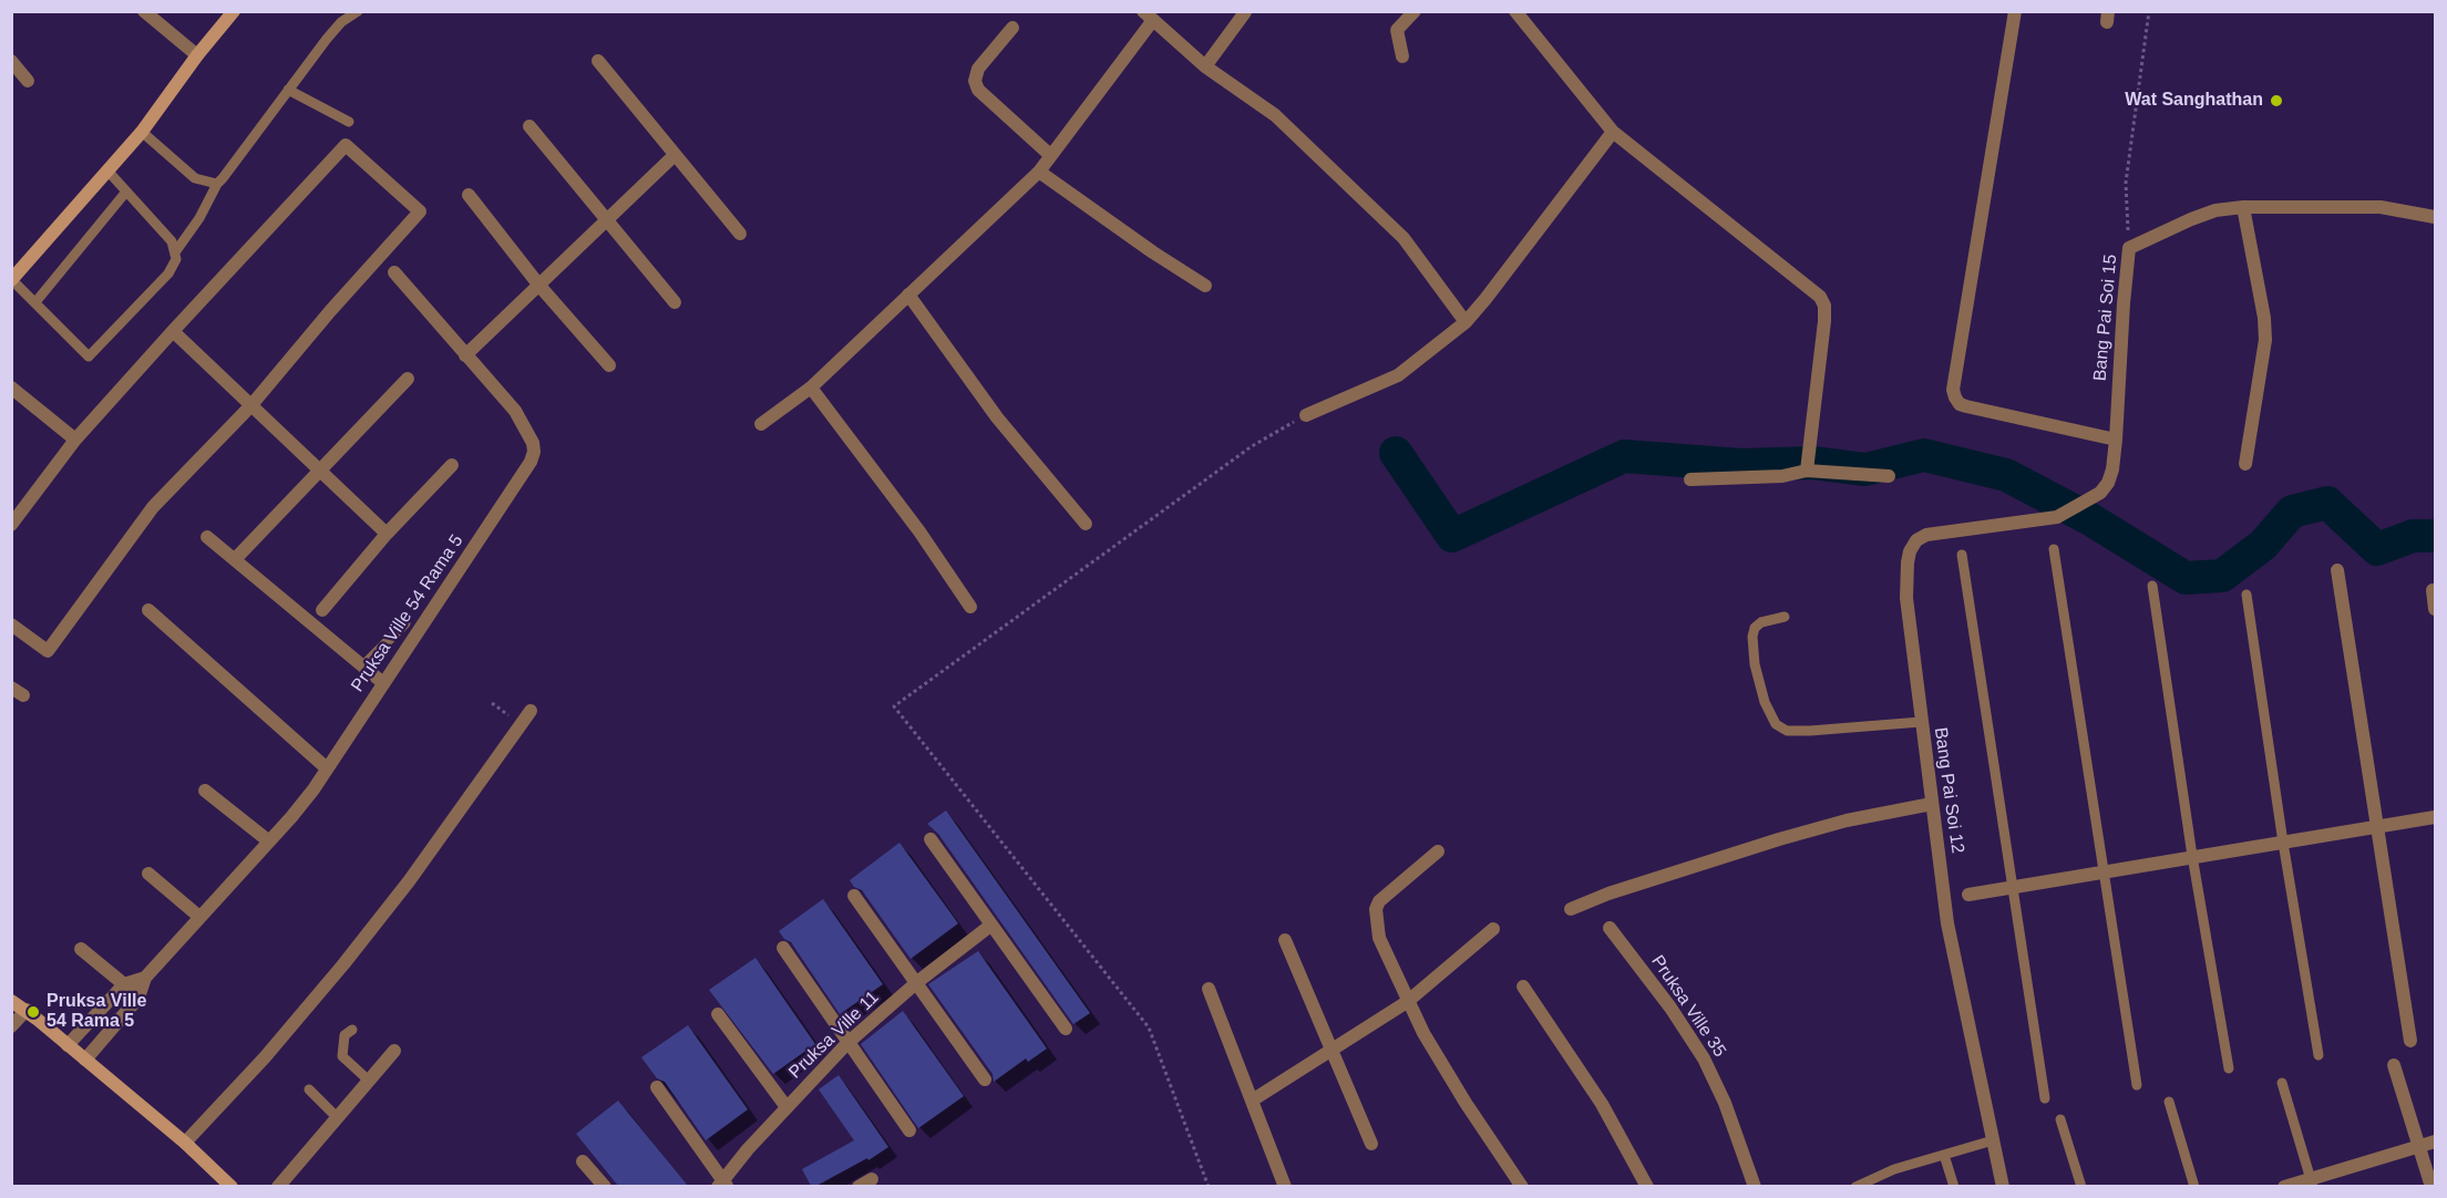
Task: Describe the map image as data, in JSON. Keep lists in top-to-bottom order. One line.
{"streets":{"street":["Bang Pai Soi 15","Pruksa Ville 54 Rama 5","Bang Pai Soi 12","Pruksa Ville 35","Pruksa Ville 11"]},"crossings":[["Bang Pai Soi 15","Bang Pai Soi 12"]],"places":["Wat Sanghathan","Pruksa Ville 54 Rama 5"]}
